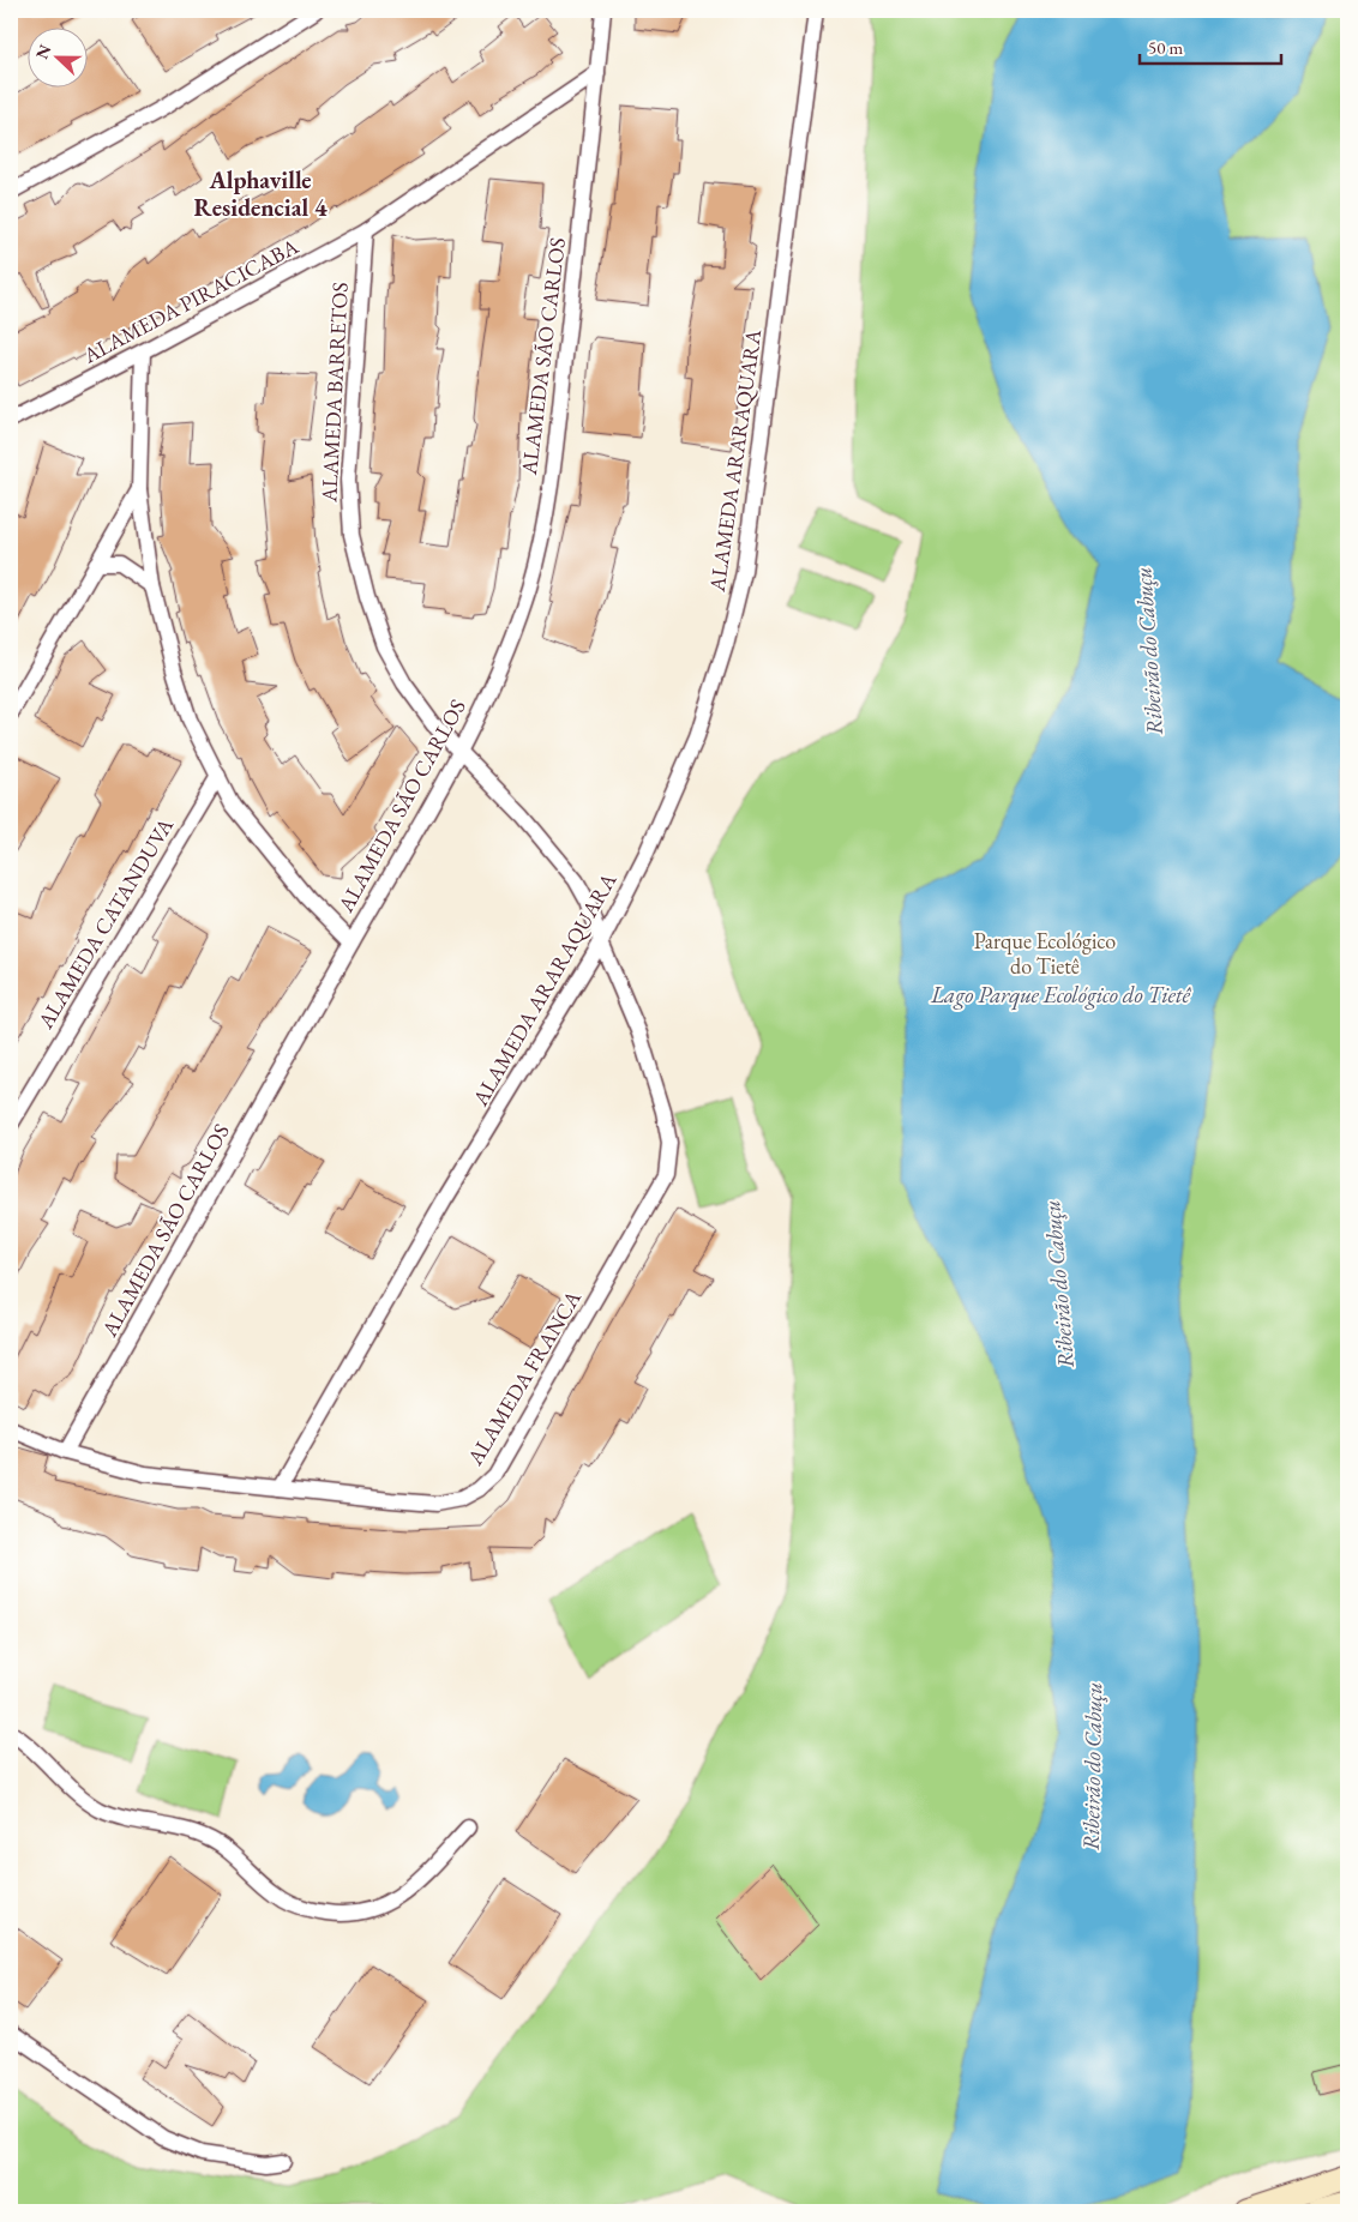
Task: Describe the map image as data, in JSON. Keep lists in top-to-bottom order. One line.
{"streets":{"street":["ALAMEDA PIRACICABA","ALAMEDA SÃO CARLOS","ALAMEDA BARRETOS","ALAMEDA ARARAQUARA","ALAMEDA CATANDUVA","ALAMEDA FRANCA"]},"crossings":[["ALAMEDA PIRACICABA","ALAMEDA SÃO CARLOS"],["ALAMEDA PIRACICABA","ALAMEDA BARRETOS"],["ALAMEDA SÃO CARLOS","ALAMEDA BARRETOS"],["ALAMEDA SÃO CARLOS","ALAMEDA FRANCA"],["ALAMEDA BARRETOS","ALAMEDA ARARAQUARA"],["ALAMEDA BARRETOS","ALAMEDA FRANCA"],["ALAMEDA ARARAQUARA","ALAMEDA FRANCA"]],"districts":["Alphaville Residencial 4"],"water":["Ribeirão do Cabuçu","Lago Parque Ecológico do Tietê"],"parks":["Parque Ecológico do Tietê"],"scale_bar":"50 m","north":"left"}
